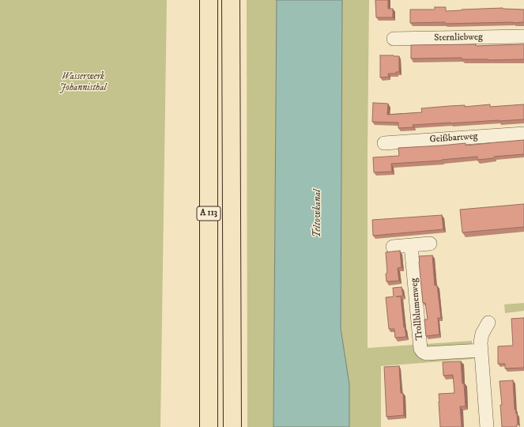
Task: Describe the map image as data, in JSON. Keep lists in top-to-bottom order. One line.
{"streets":{"highway":["A 113"],"street":["Sternliebweg","Geißbartweg","Trollblumenweg"]},"water":["Teltowkanal"],"parks":["Wasserwerk Johannisthal"]}
